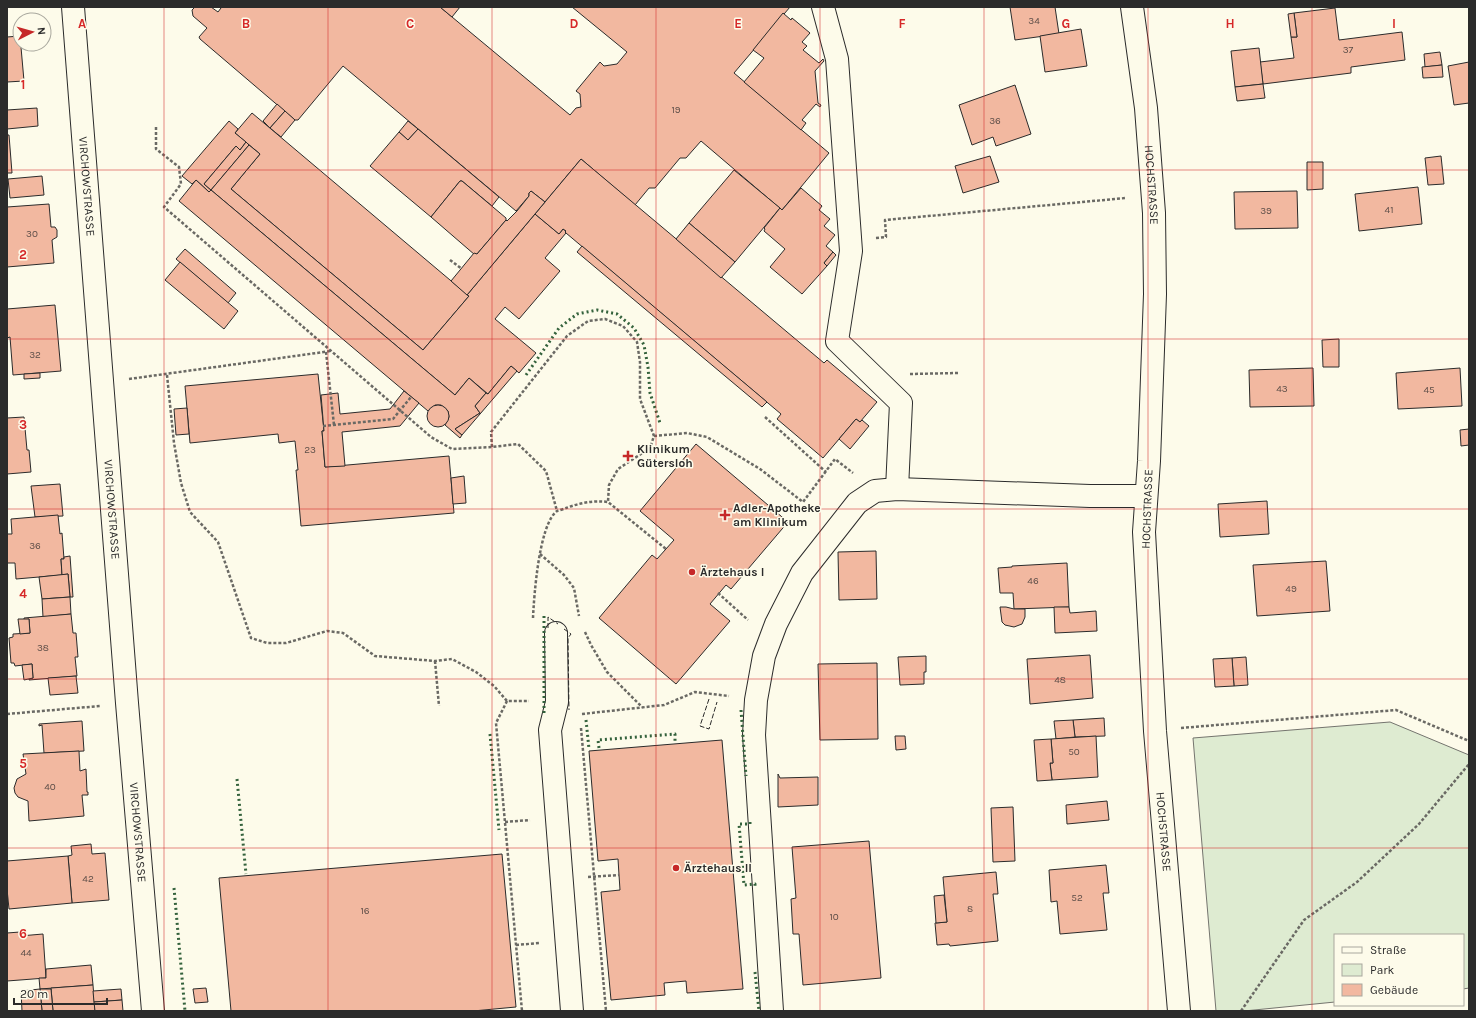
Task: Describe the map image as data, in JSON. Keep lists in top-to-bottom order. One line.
{"streets":{"street":["HOCHSTRASSE","VIRCHOWSTRASSE"]},"places":{"health":["Klinikum Gütersloh","Adler-Apotheke am Klinikum"],"other":["Ärztehaus I","Ärztehaus II"]},"house_numbers":["34","37","19","36","41","39","30","32","43","45","23","36","46","49","38","48","50","40","42","52","8","16","10","44"],"legend":["Straße","Park","Gebäude"],"scale_bar":"20 m","north":"right","grid":{"columns":["A","B","C","D","E","F","G","H","I"],"rows":["1","2","3","4","5","6"]}}
